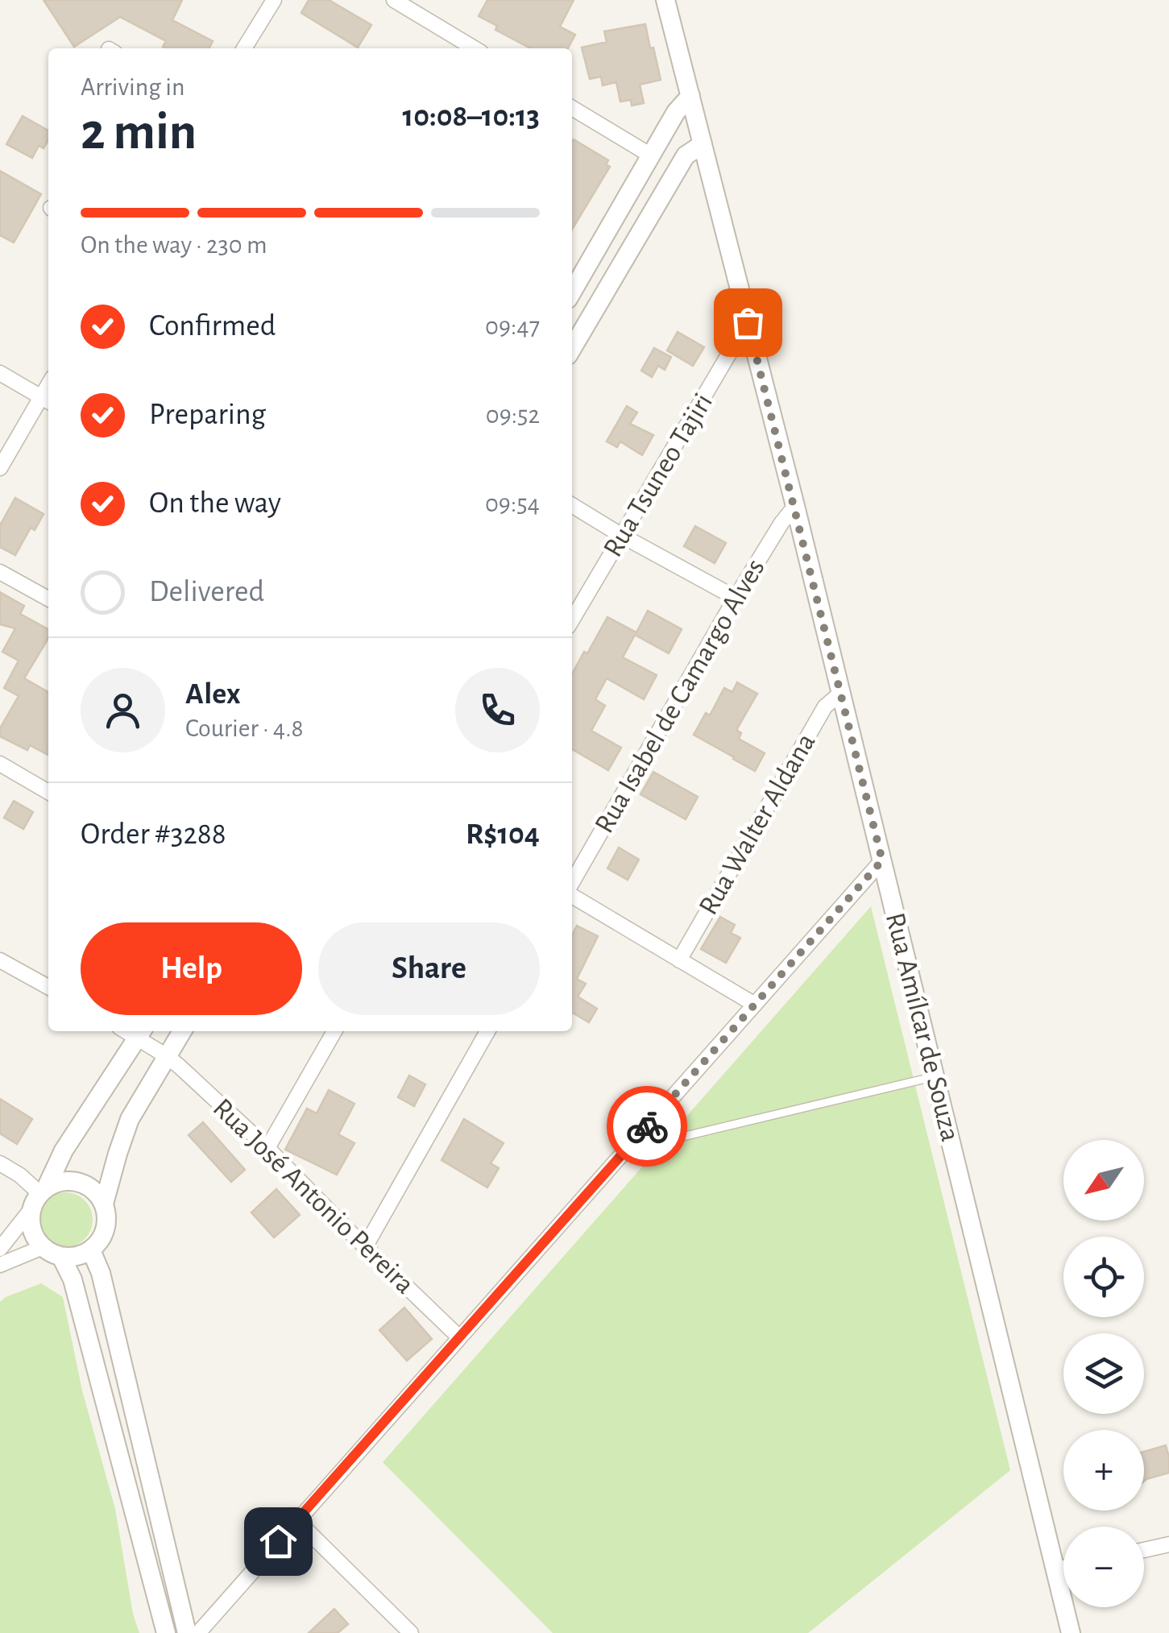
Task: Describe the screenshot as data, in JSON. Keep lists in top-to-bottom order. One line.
{"streets":{"street":["Rua Tsuneo Tajiri","Rua Isabel de Camargo Alves","Rua Walter Aldana","Rua Amílcar de Souza","Rua José Antonio Pereira"]},"crossings":[["Rua Tsuneo Tajiri","Rua Amílcar de Souza"],["Rua Isabel de Camargo Alves","Rua Amílcar de Souza"],["Rua Walter Aldana","Rua Amílcar de Souza"]],"north":"bottom left","page":{"heading":["2 min","Arriving in","10:08–10:13"],"panel":["Alex","Courier · 4.8","Order #3288","R$104"],"bar":"On the way · 230 m","list":[["Confirmed","09:47"],["Preparing","09:52"],["On the way","09:54"],"Delivered"],"buttons":["Help","Share"],"map_buttons":["+","−"]}}
